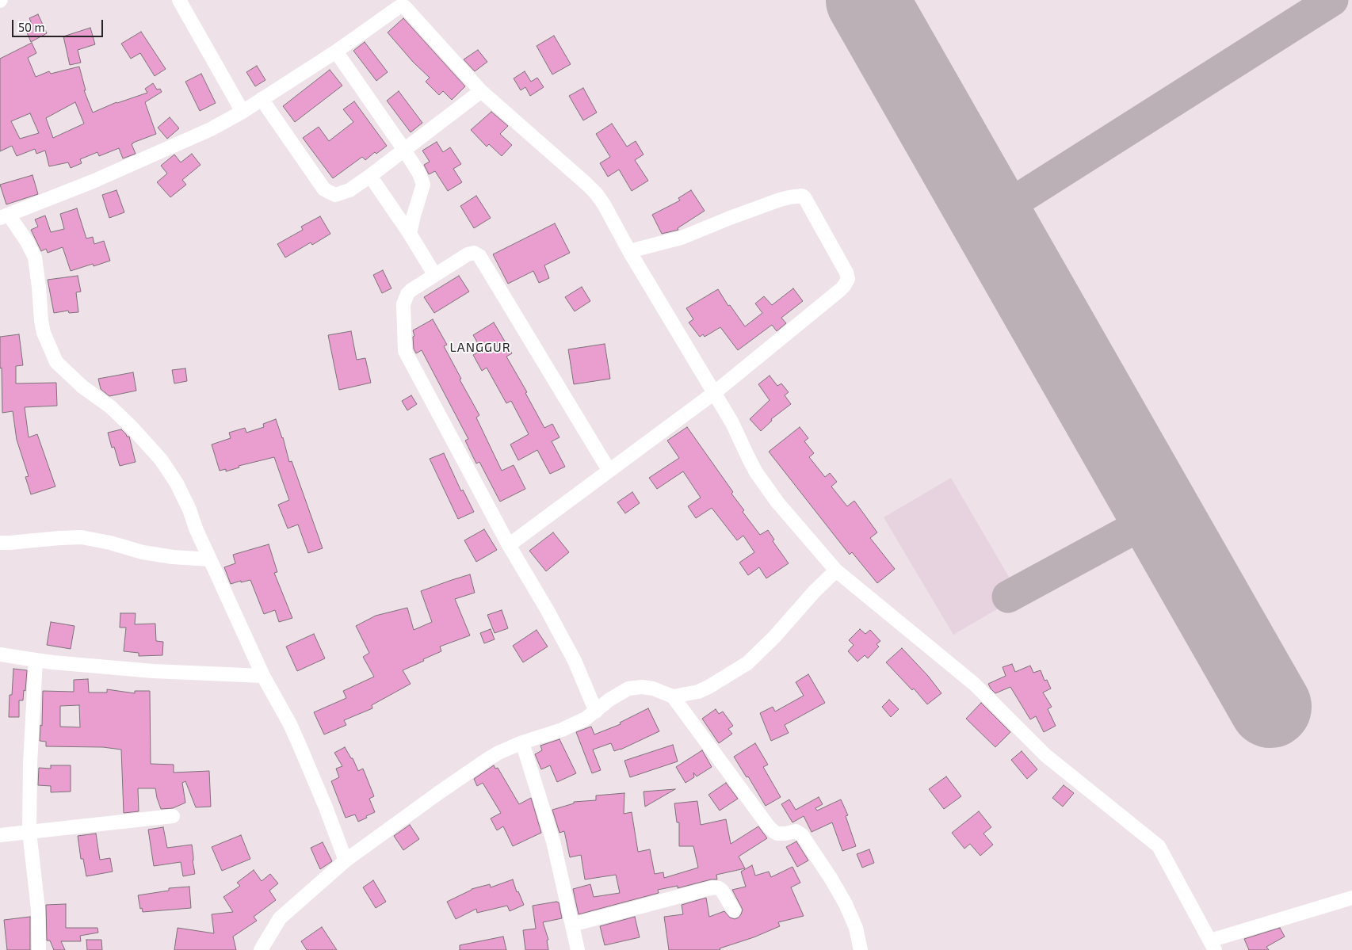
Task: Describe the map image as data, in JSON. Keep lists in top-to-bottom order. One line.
{"districts":["LANGGUR"],"scale_bar":"50 m"}
